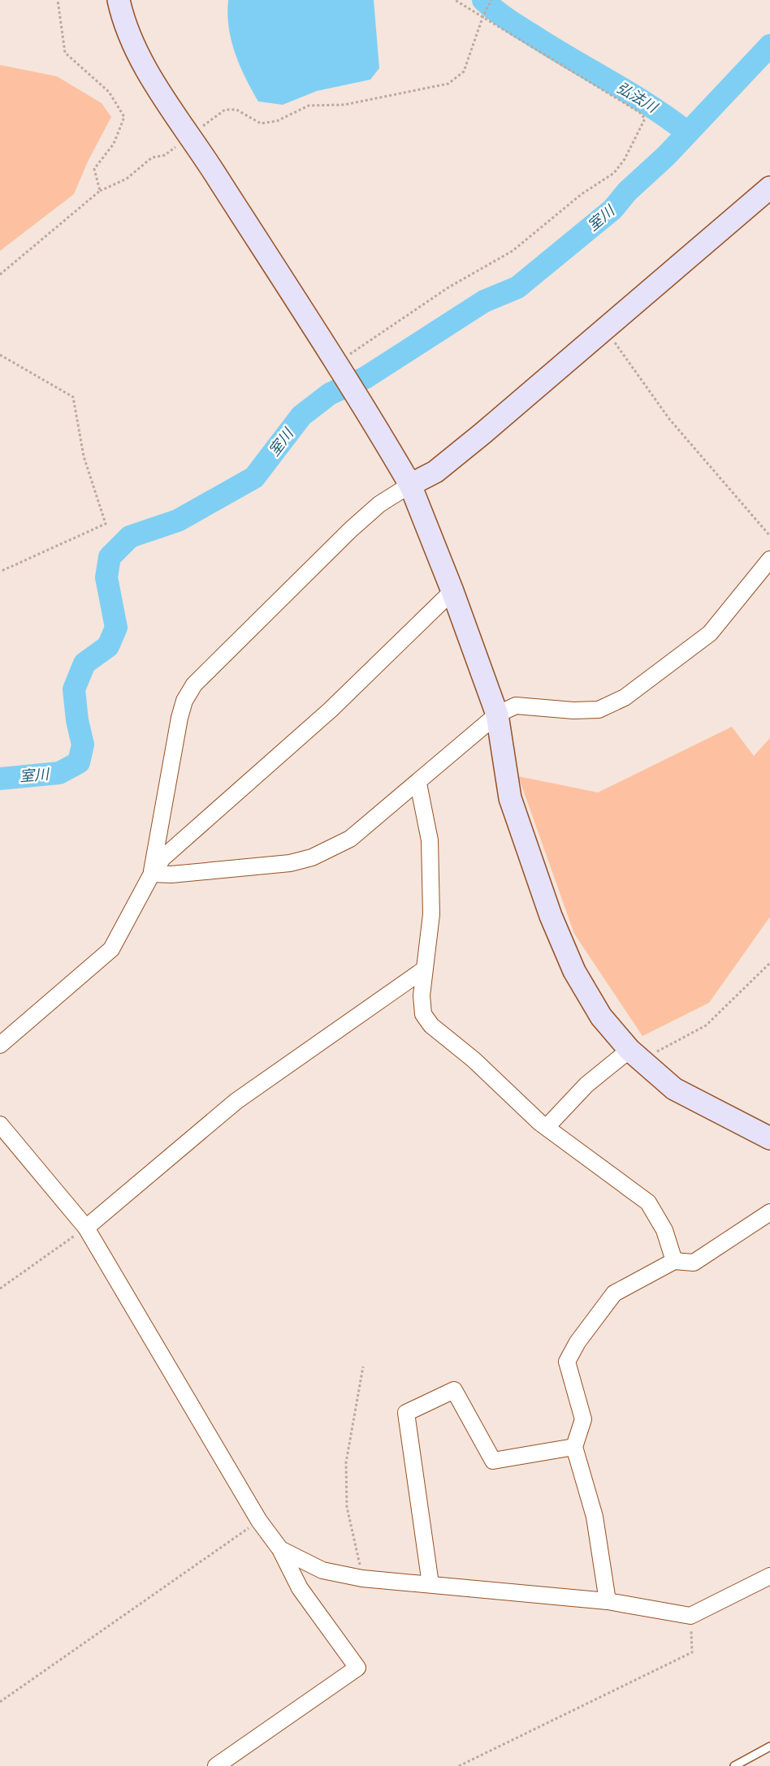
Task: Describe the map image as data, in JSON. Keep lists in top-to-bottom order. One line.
{"water":["弘法川","室川"]}
